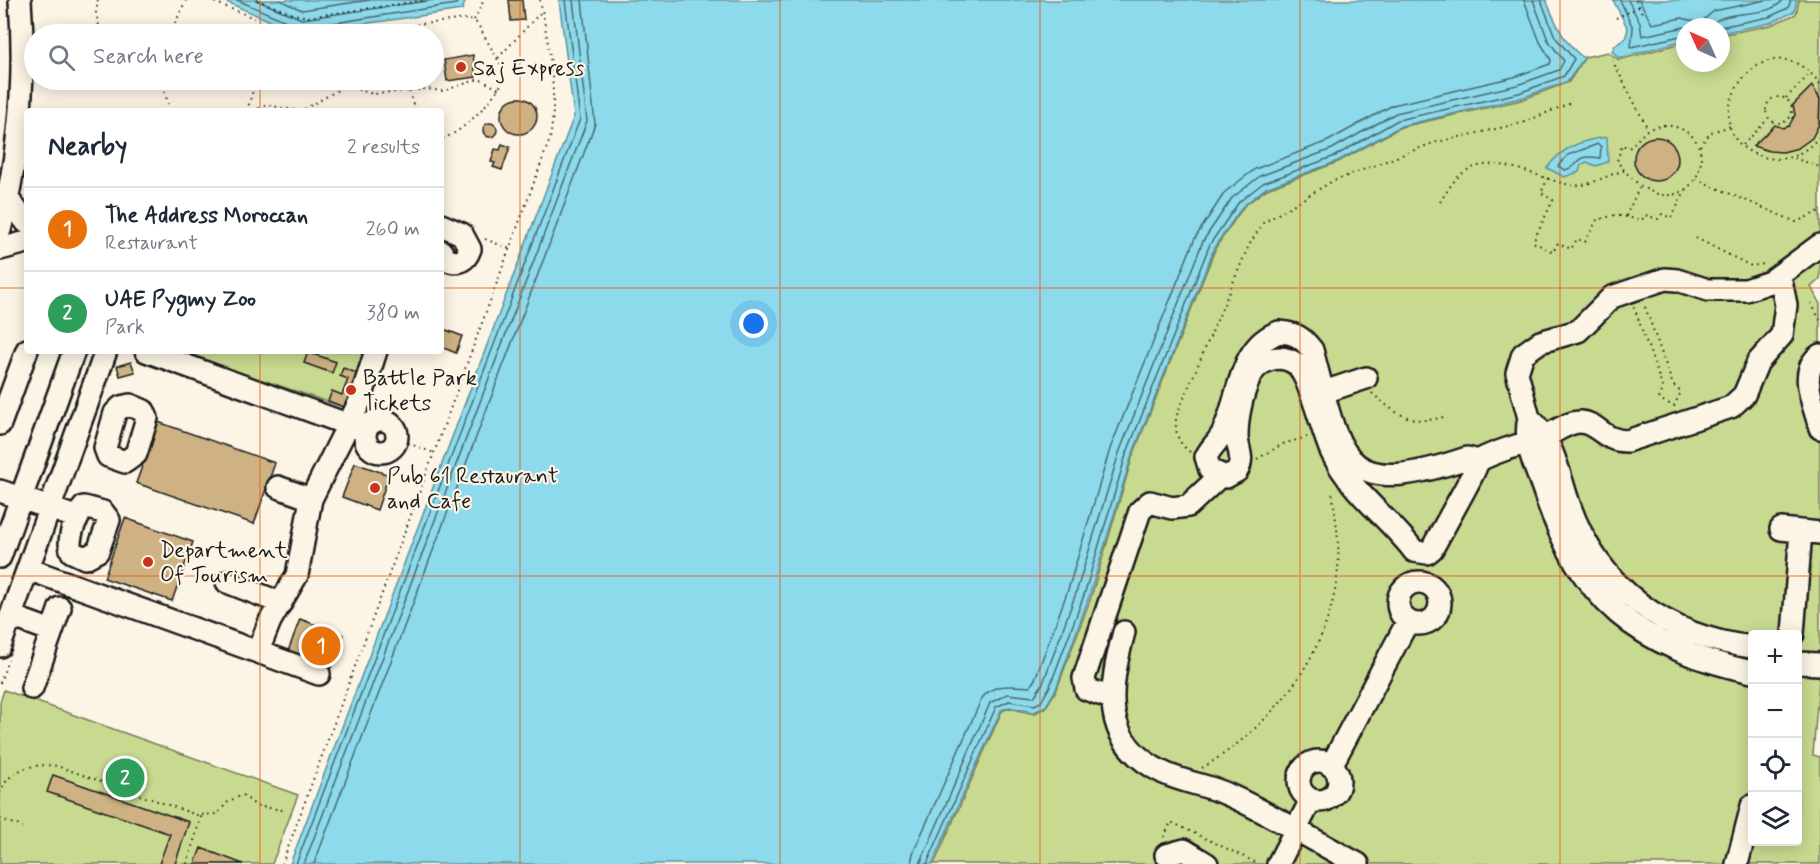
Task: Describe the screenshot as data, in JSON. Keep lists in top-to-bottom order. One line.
{"places":["Saj Express","Battle Park Tickets","Pub 61 Restaurant and Cafe","Department Of Tourism"],"north":"top left","page":{"search":"Search here","heading":["Nearby","2 results"],"list":[{"mark":"1","name":"The Address Moroccan","note":"Restaurant","value":"260 m"},{"mark":"2","name":"UAE Pygmy Zoo","note":"Park","value":"380 m"}],"pins":["1","2"],"map_buttons":["+","−"]}}
